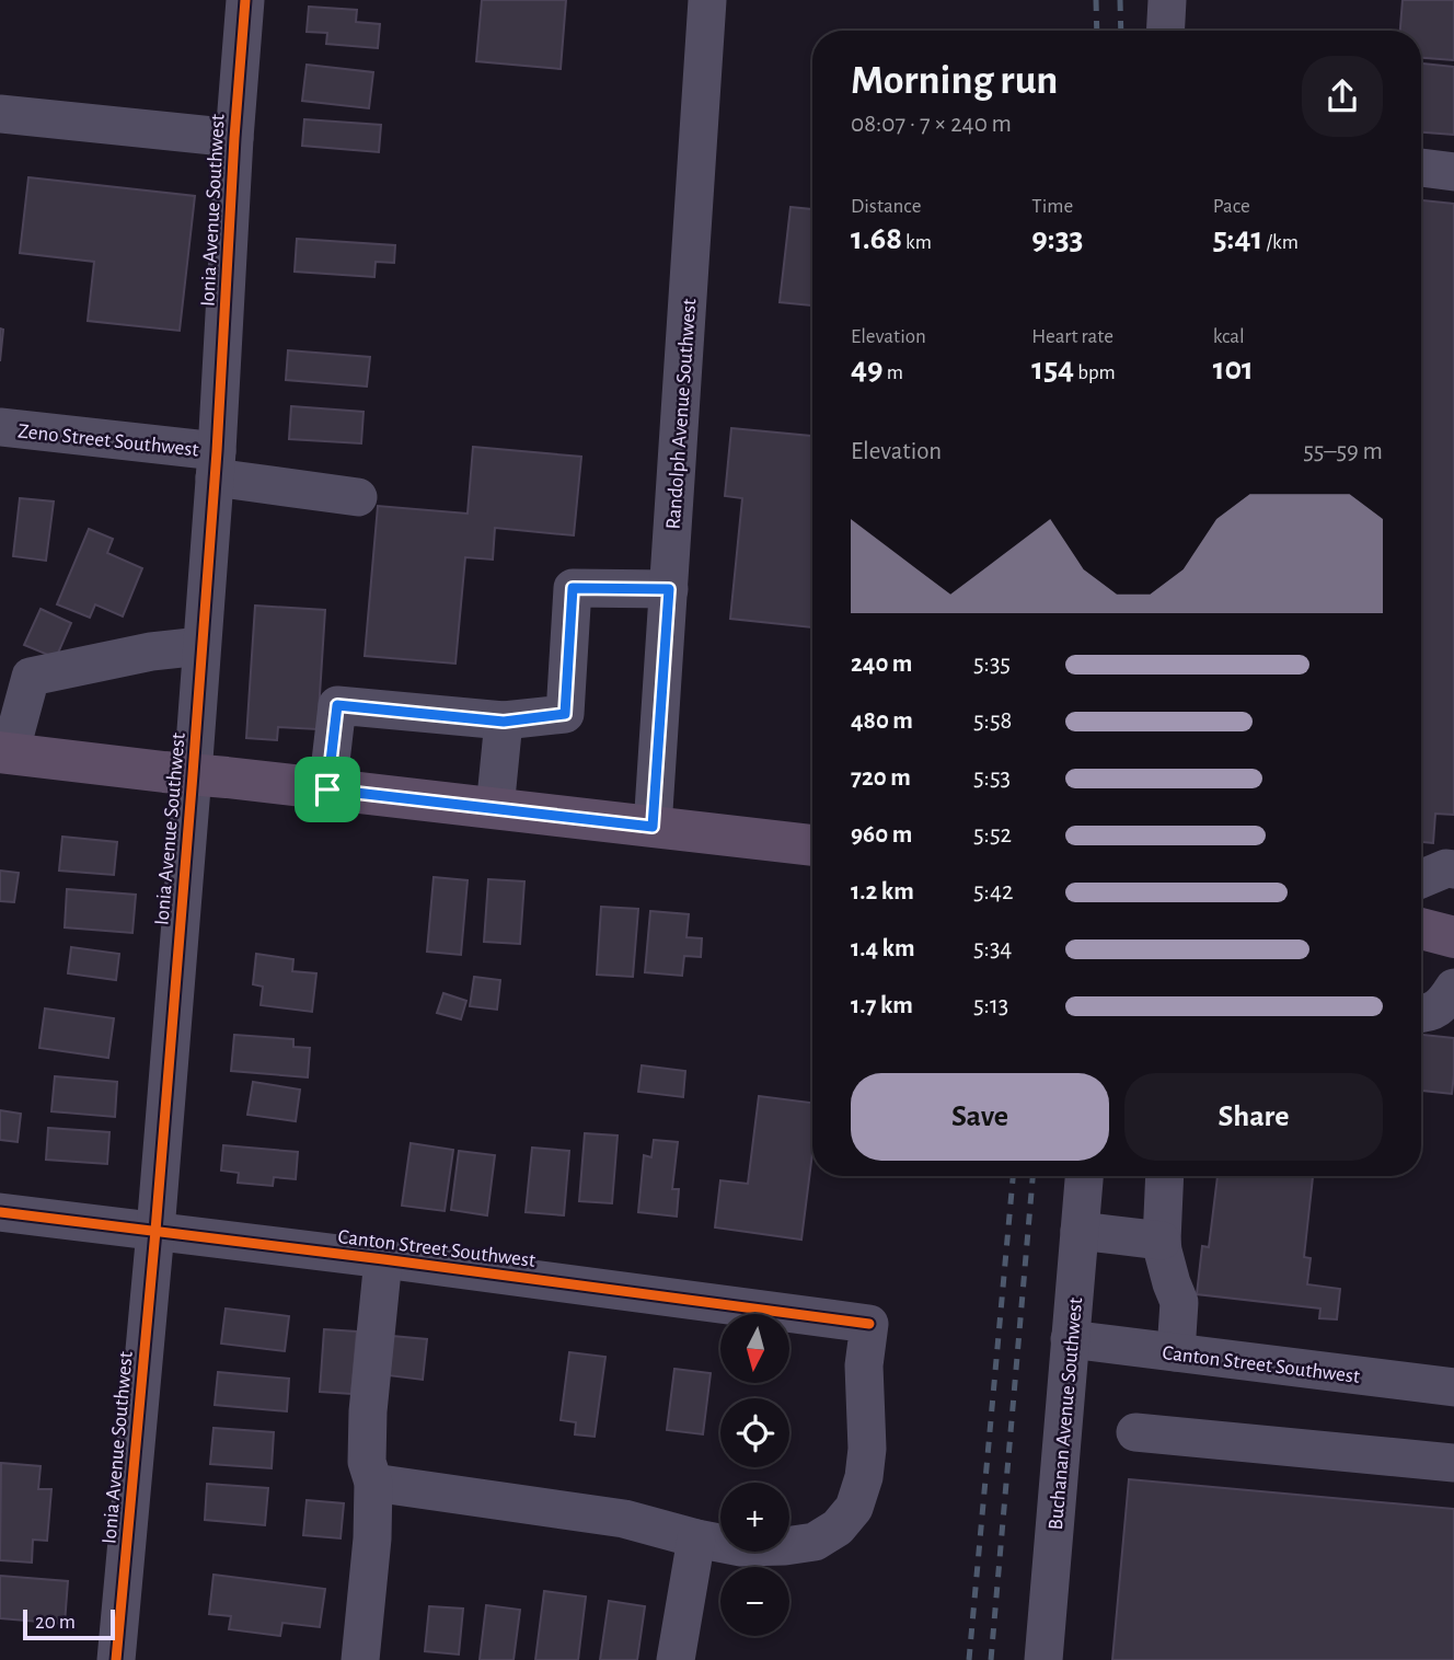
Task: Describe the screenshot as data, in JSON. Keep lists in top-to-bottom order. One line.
{"streets":{"street":["Ionia Avenue Southwest","Randolph Avenue Southwest","Zeno Street Southwest","Canton Street Southwest","Buchanan Avenue Southwest"]},"crossings":[["Ionia Avenue Southwest","Zeno Street Southwest"],["Ionia Avenue Southwest","Canton Street Southwest"],["Canton Street Southwest","Buchanan Avenue Southwest"]],"scale_bar":"20 m","north":"bottom","page":{"heading":["Morning run","08:07 · 7 × 240 m"],"stats":[["Distance","1.68 km"],["Time","9:33"],["Pace","5:41 /km"],["Elevation","49 m"],["Heart rate","154 bpm"],["kcal","101"]],"chart":["Elevation","55–59 m"],"list":[{"name":"240 m","note":"5:35"},{"name":"480 m","note":"5:58"},{"name":"720 m","note":"5:53"},{"name":"960 m","note":"5:52"},{"name":"1.2 km","note":"5:42"},{"name":"1.4 km","note":"5:34"},{"name":"1.7 km","note":"5:13"}],"buttons":["Save","Share"],"map_buttons":["+","−"],"scale":"20 m"}}
